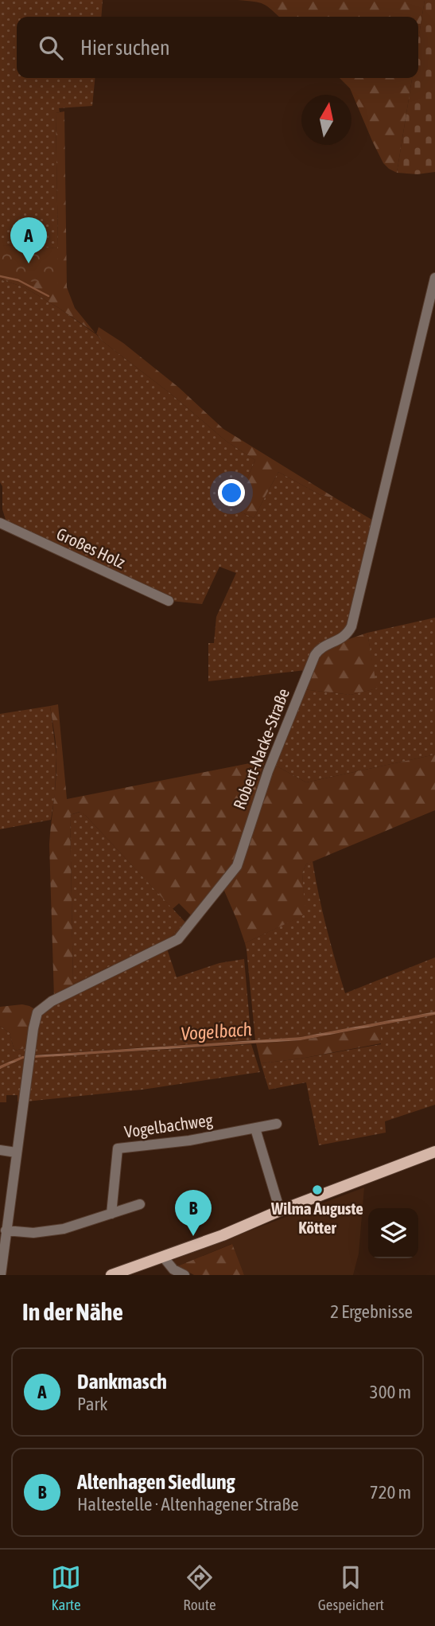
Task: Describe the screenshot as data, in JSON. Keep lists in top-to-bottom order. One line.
{"streets":{"street":["Großes Holz","Robert-Nacke-Straße","Vogelbachweg"]},"water":["Vogelbach"],"places":["Wilma Auguste Kötter"],"north":"top","page":{"search":"Hier suchen","pins":["A","B"],"heading":["In der Nähe","2 Ergebnisse"],"list":[{"mark":"A","name":"Dankmasch","note":"Park","value":"300 m"},{"mark":"B","name":"Altenhagen Siedlung","note":"Haltestelle · Altenhagener Straße","value":"720 m"}],"nav":["Karte","Route","Gespeichert"]}}
